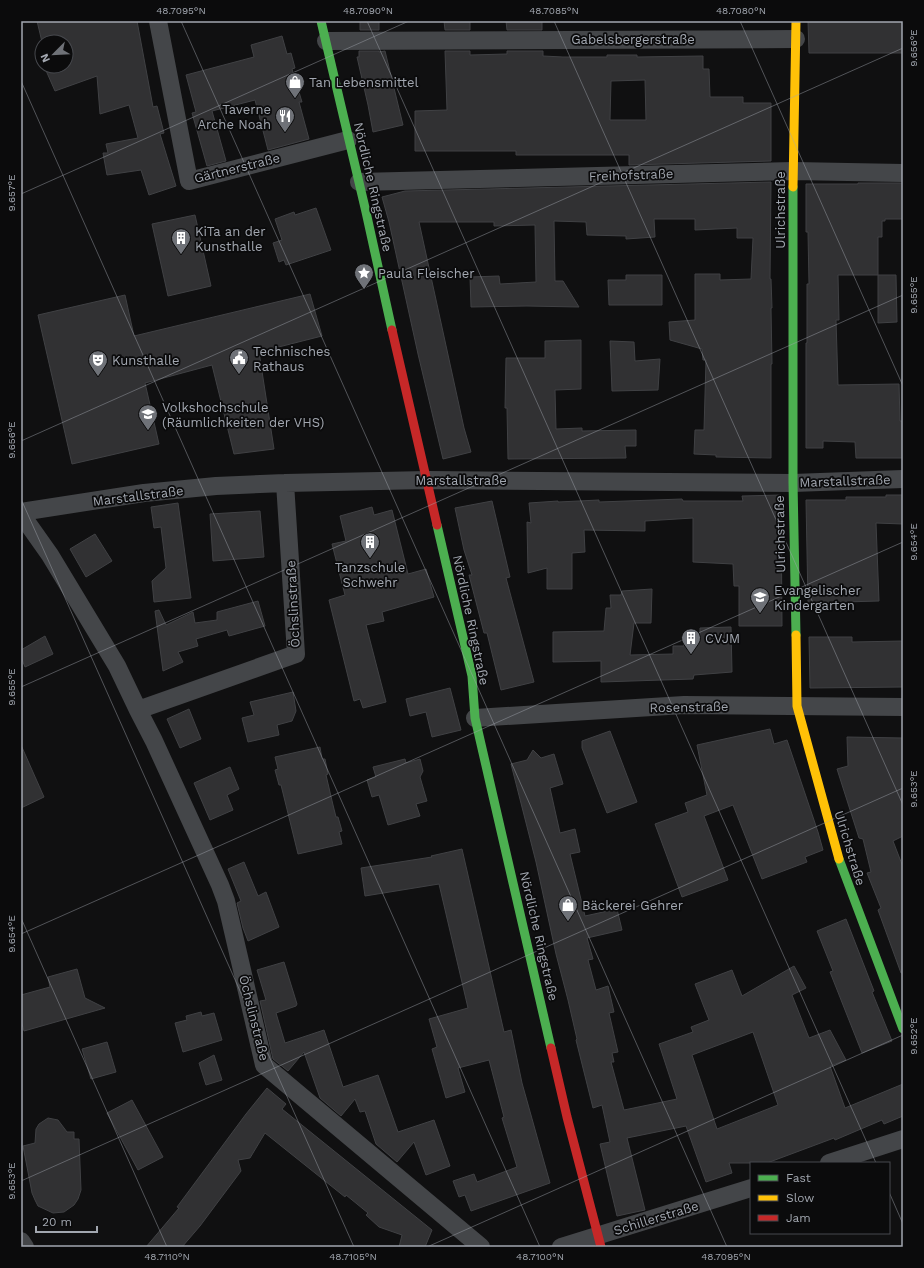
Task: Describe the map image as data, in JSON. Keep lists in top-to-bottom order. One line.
{"streets":{"street":["Gabelsbergerstraße","Gärtnerstraße","Freihofstraße","Nördliche Ringstraße","Ulrichstraße","Marstallstraße","Öchslinstraße","Rosenstraße","Schillerstraße"]},"crossings":[["Gabelsbergerstraße","Nördliche Ringstraße"],["Gabelsbergerstraße","Ulrichstraße"],["Gärtnerstraße","Nördliche Ringstraße"],["Freihofstraße","Nördliche Ringstraße"],["Freihofstraße","Ulrichstraße"],["Nördliche Ringstraße","Marstallstraße"],["Nördliche Ringstraße","Rosenstraße"],["Nördliche Ringstraße","Schillerstraße"],["Ulrichstraße","Marstallstraße"],["Ulrichstraße","Rosenstraße"],["Marstallstraße","Öchslinstraße"]],"places":{"shop":["Tan Lebensmittel","Bäckerei Gehrer"],"restaurant":["Taverne Arche Noah"],"building":["KiTa an der Kunsthalle","Tanzschule Schwehr","CVJM"],"place":["Paula Fleischer"],"public building":["Technisches Rathaus"],"theatre":["Kunsthalle"],"school or university":["Volkshochschule (Räumlichkeiten der VHS)","Evangelischer Kindergarten"]},"legend":["Fast","Slow","Jam"],"scale_bar":"20 m","north":"bottom left","coordinates":["48.7095°N","48.7090°N","48.7085°N","48.7080°N","9.656°E","9.657°E","9.655°E","9.654°E","9.653°E","9.652°E","48.7110°N","48.7105°N","48.7100°N"]}
